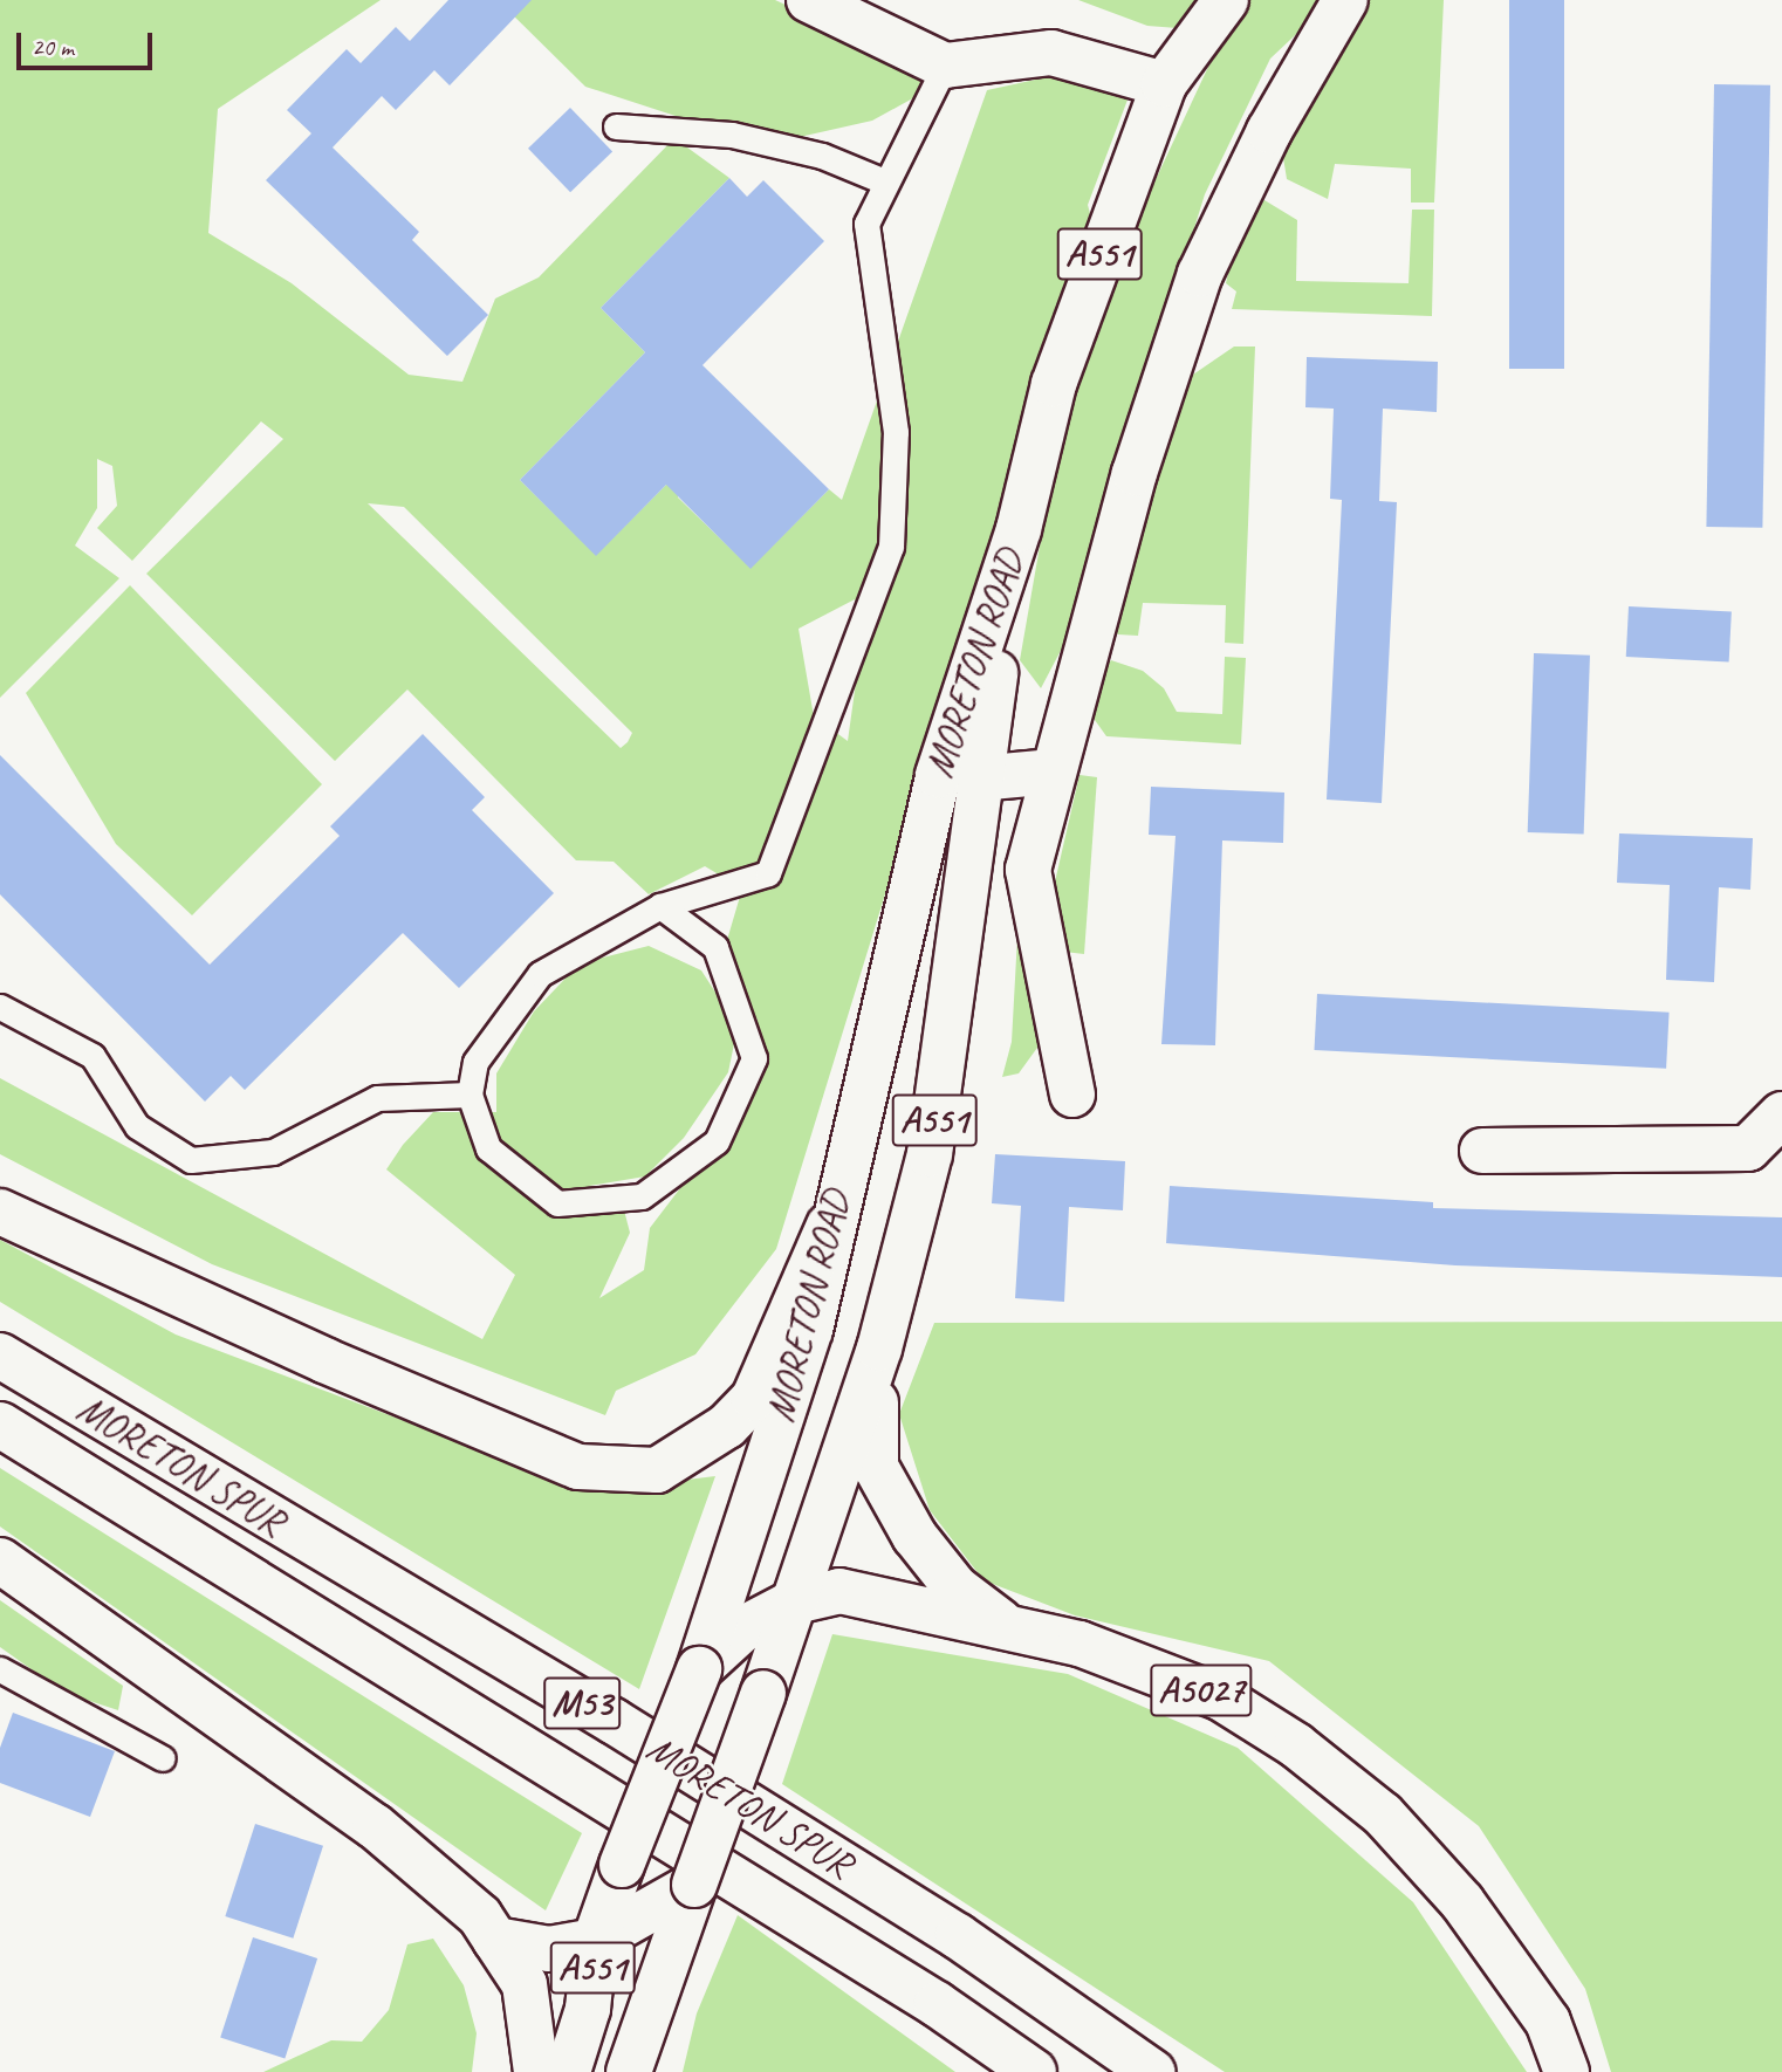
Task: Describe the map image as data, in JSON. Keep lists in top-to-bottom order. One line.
{"streets":{"main road":["A551","MORETON ROAD","MORETON SPUR","A5027","M53"]},"crossings":[["MORETON ROAD","A5027"]],"scale_bar":"20 m"}
